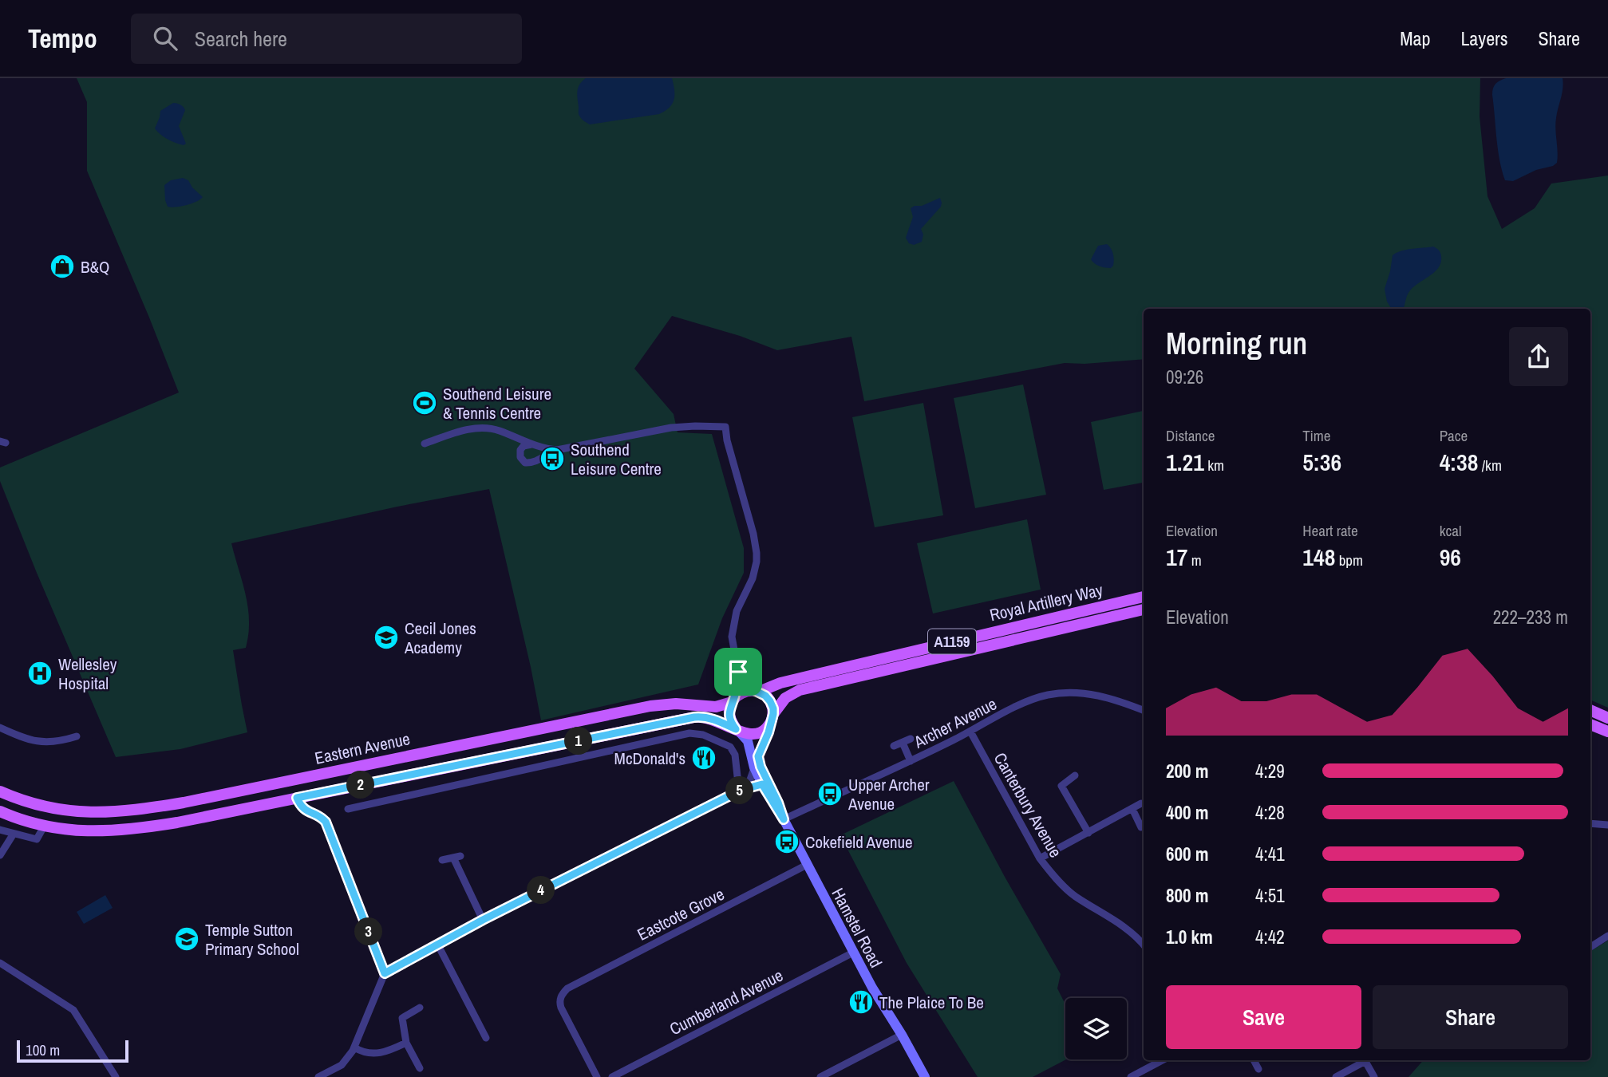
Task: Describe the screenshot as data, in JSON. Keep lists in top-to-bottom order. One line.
{"streets":{"main road":["Royal Artillery Way","A1159","Eastern Avenue"],"street":["Archer Avenue","Canterbury Avenue","Eastcote Grove","Hamstel Road","Cumberland Avenue"]},"crossings":[["Royal Artillery Way","Eastern Avenue"],["Royal Artillery Way","Hamstel Road"],["Archer Avenue","Canterbury Avenue"],["Archer Avenue","Hamstel Road"],["Eastern Avenue","Hamstel Road"],["Eastcote Grove","Hamstel Road"],["Hamstel Road","Cumberland Avenue"]],"places":{"shop":["B&Q"],"sports":["Southend Leisure & Tennis Centre"],"bus stop":["Southend Leisure Centre","Upper Archer Avenue","Cokefield Avenue"],"school or university":["Cecil Jones Academy","Temple Sutton Primary School"],"hospital":["Wellesley Hospital"],"restaurant":["McDonald's","The Plaice To Be"]},"scale_bar":"100 m","page":{"header":"Tempo","search":"Search here","nav":["Map","Layers","Share"],"heading":["Morning run","09:26"],"stats":[["Distance","1.21 km"],["Time","5:36"],["Pace","4:38 /km"],["Elevation","17 m"],["Heart rate","148 bpm"],["kcal","96"]],"chart":["Elevation","222–233 m"],"pins":["1","2","5","4","3"],"list":[{"name":"200 m","note":"4:29"},{"name":"400 m","note":"4:28"},{"name":"600 m","note":"4:41"},{"name":"800 m","note":"4:51"},{"name":"1.0 km","note":"4:42"}],"buttons":["Save","Share"],"scale":"100 m"}}
